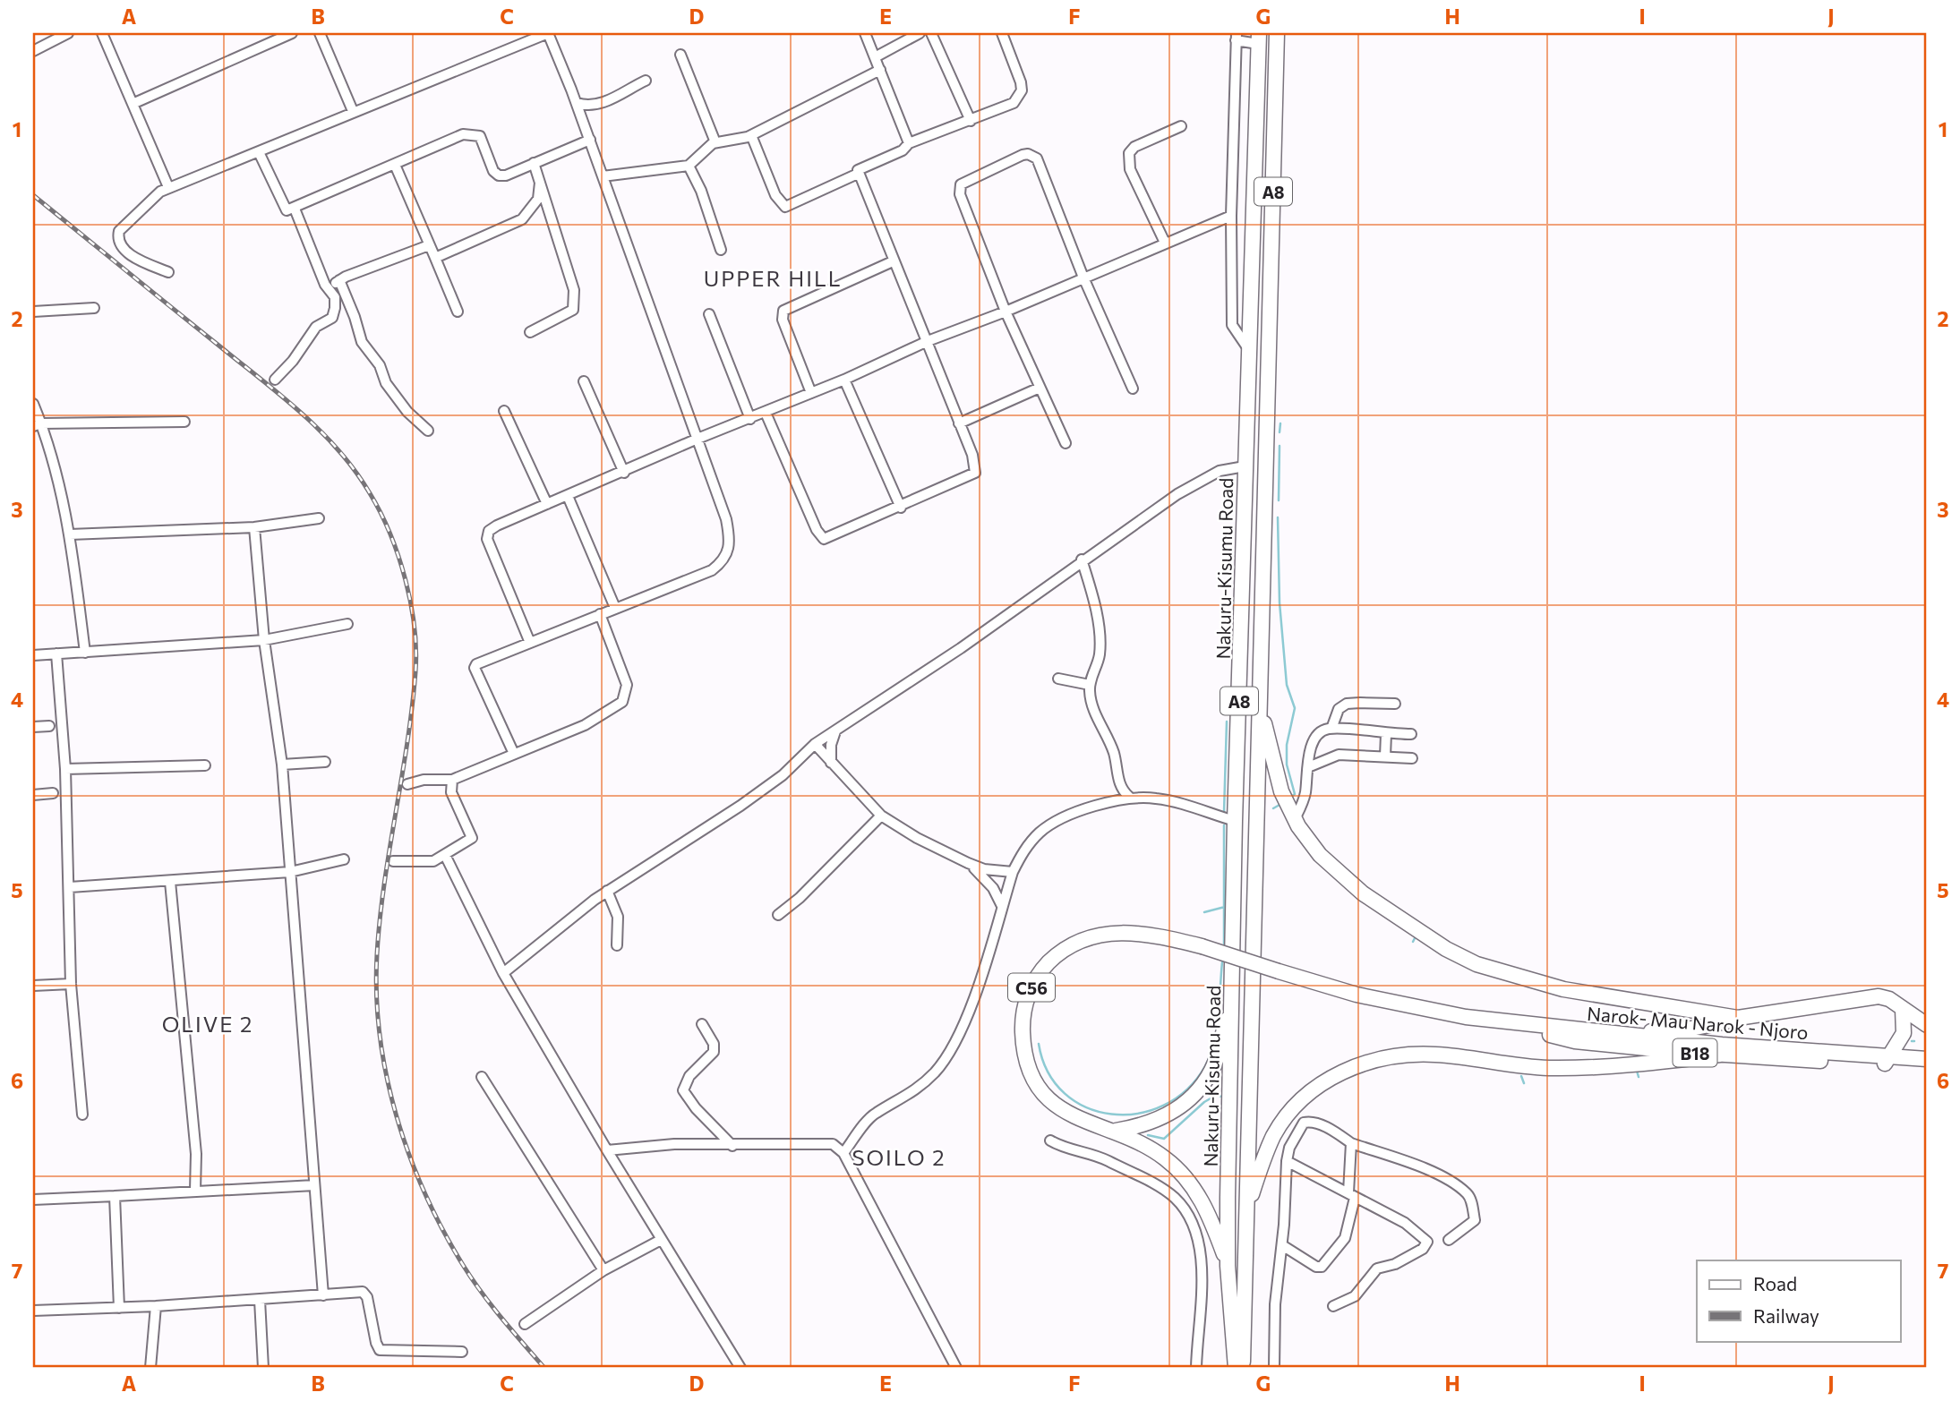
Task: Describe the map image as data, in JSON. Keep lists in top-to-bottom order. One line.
{"streets":{"highway":["A8","Nakuru-Kisumu Road","C56","Narok- Mau Narok - Njoro","B18"]},"crossings":[["C56","Narok- Mau Narok - Njoro"]],"districts":["UPPER HILL","OLIVE 2","SOILO 2"],"legend":["Road","Railway"],"grid":{"columns":["A","B","C","D","E","F","G","H","I","J"],"rows":["1","2","3","4","5","6","7"]}}
